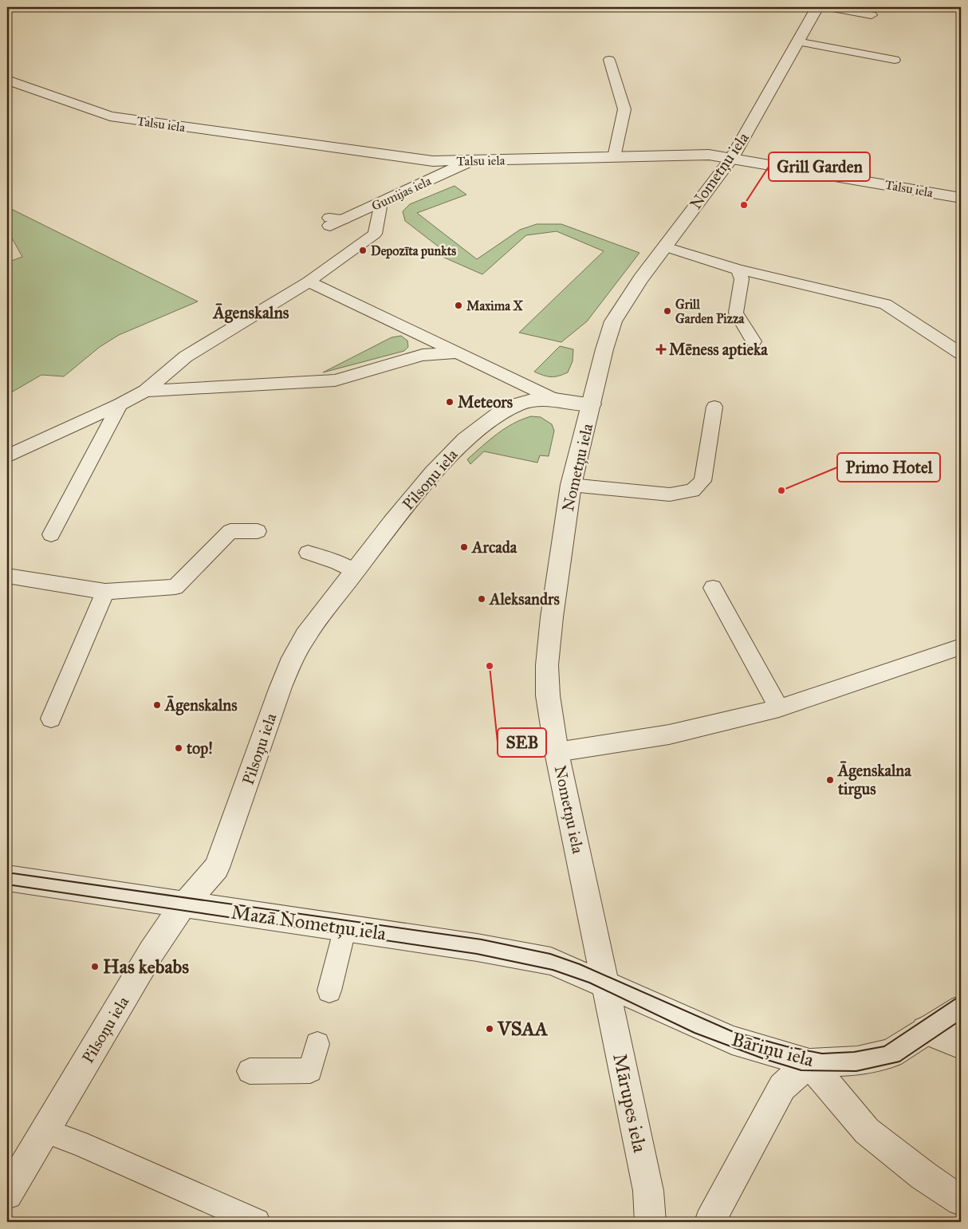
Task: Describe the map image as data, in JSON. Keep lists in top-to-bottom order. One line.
{"streets":{"street":["Talsu iela","Nometņu iela","Gumijas iela","Pilsoņu iela","Mazā Nometņu iela","Bāriņu iela","Mārupes iela"]},"crossings":[["Talsu iela","Nometņu iela"],["Talsu iela","Gumijas iela"],["Nometņu iela","Pilsoņu iela"],["Nometņu iela","Mazā Nometņu iela"],["Nometņu iela","Bāriņu iela"],["Nometņu iela","Mārupes iela"],["Pilsoņu iela","Mazā Nometņu iela"],["Mazā Nometņu iela","Bāriņu iela"],["Mazā Nometņu iela","Mārupes iela"],["Bāriņu iela","Mārupes iela"]],"districts":["Āgenskalns"],"places":{"other":["Grill Garden","Depozīta punkts","Maxima X","Grill Garden Pizza","Meteors","Primo Hotel","Arcada","Aleksandrs","SEB","Āgenskalns","top!","Āgenskalna tirgus","Has kebabs","VSAA"],"health":["Mēness aptieka"]}}
